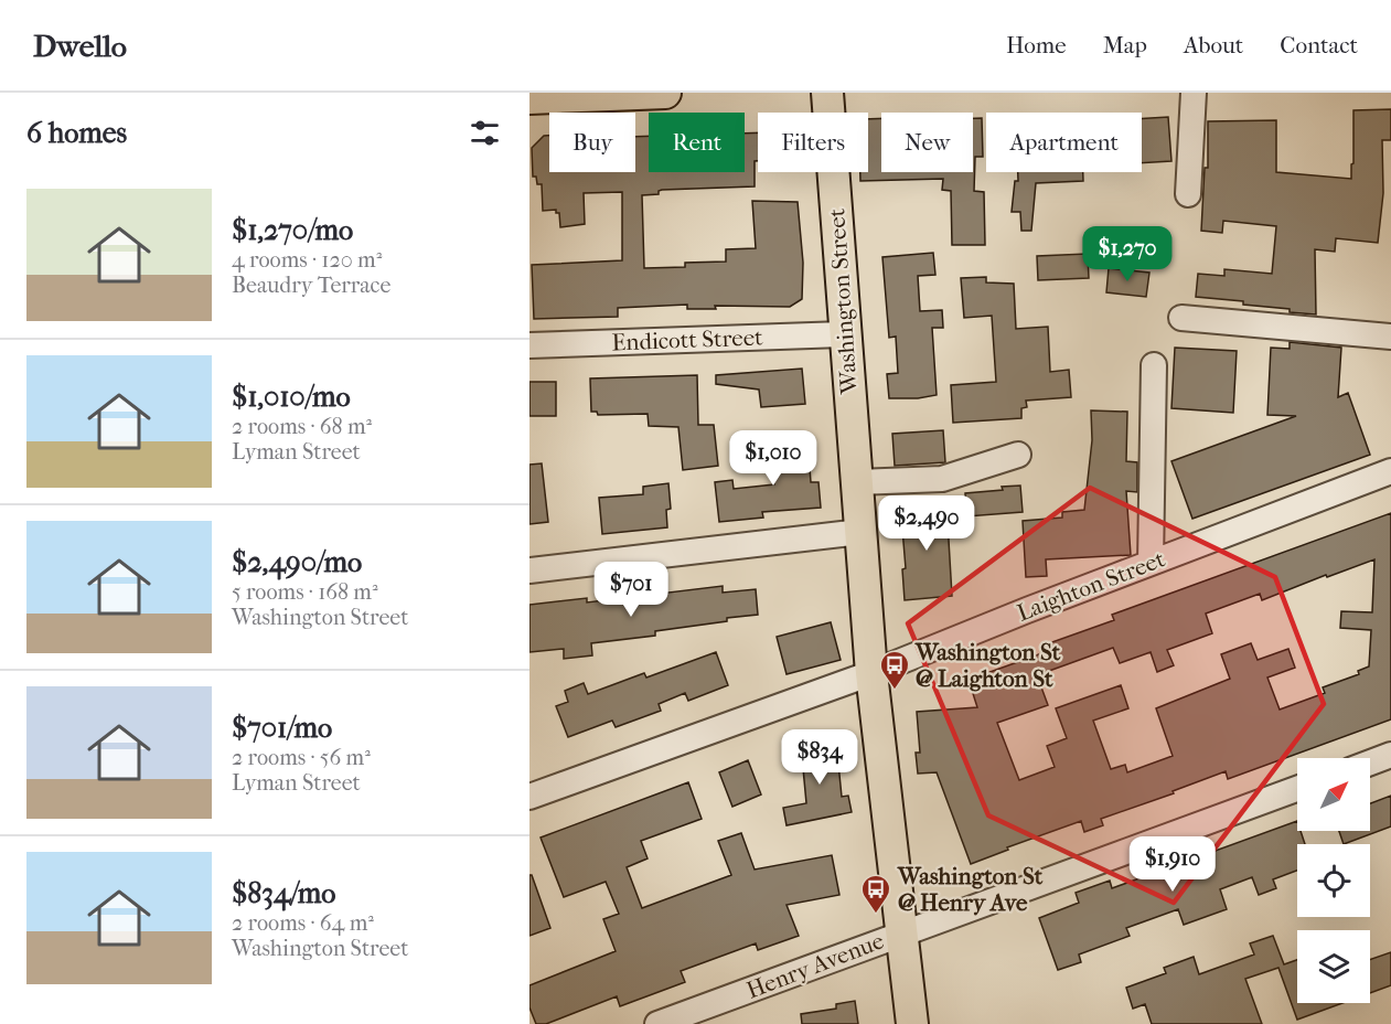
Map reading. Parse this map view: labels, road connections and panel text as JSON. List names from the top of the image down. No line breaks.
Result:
{"streets":{"main road":["Washington Street"],"street":["Endicott Street","Laighton Street","Henry Avenue"]},"crossings":[["Washington Street","Endicott Street"],["Washington Street","Laighton Street"],["Washington Street","Henry Avenue"]],"places":{"bus stop":["Washington St @ Laighton St","Washington St @ Henry Ave"]},"north":"top right","page":{"header":"Dwello","nav":["Home","Map","About","Contact"],"heading":"6 homes","chip":["Buy","Rent","Filters","New","Apartment"],"list":[{"name":"$1,270/mo","note":"4 rooms · 120 m² · Beaudry Terrace"},{"name":"$1,010/mo","note":"2 rooms · 68 m² · Lyman Street"},{"name":"$2,490/mo","note":"5 rooms · 168 m² · Washington Street"},{"name":"$701/mo","note":"2 rooms · 56 m² · Lyman Street"},{"name":"$834/mo","note":"2 rooms · 64 m² · Washington Street"}],"price":["$1,270","$1,010","$2,490","$701","$834","$1,910"]}}
